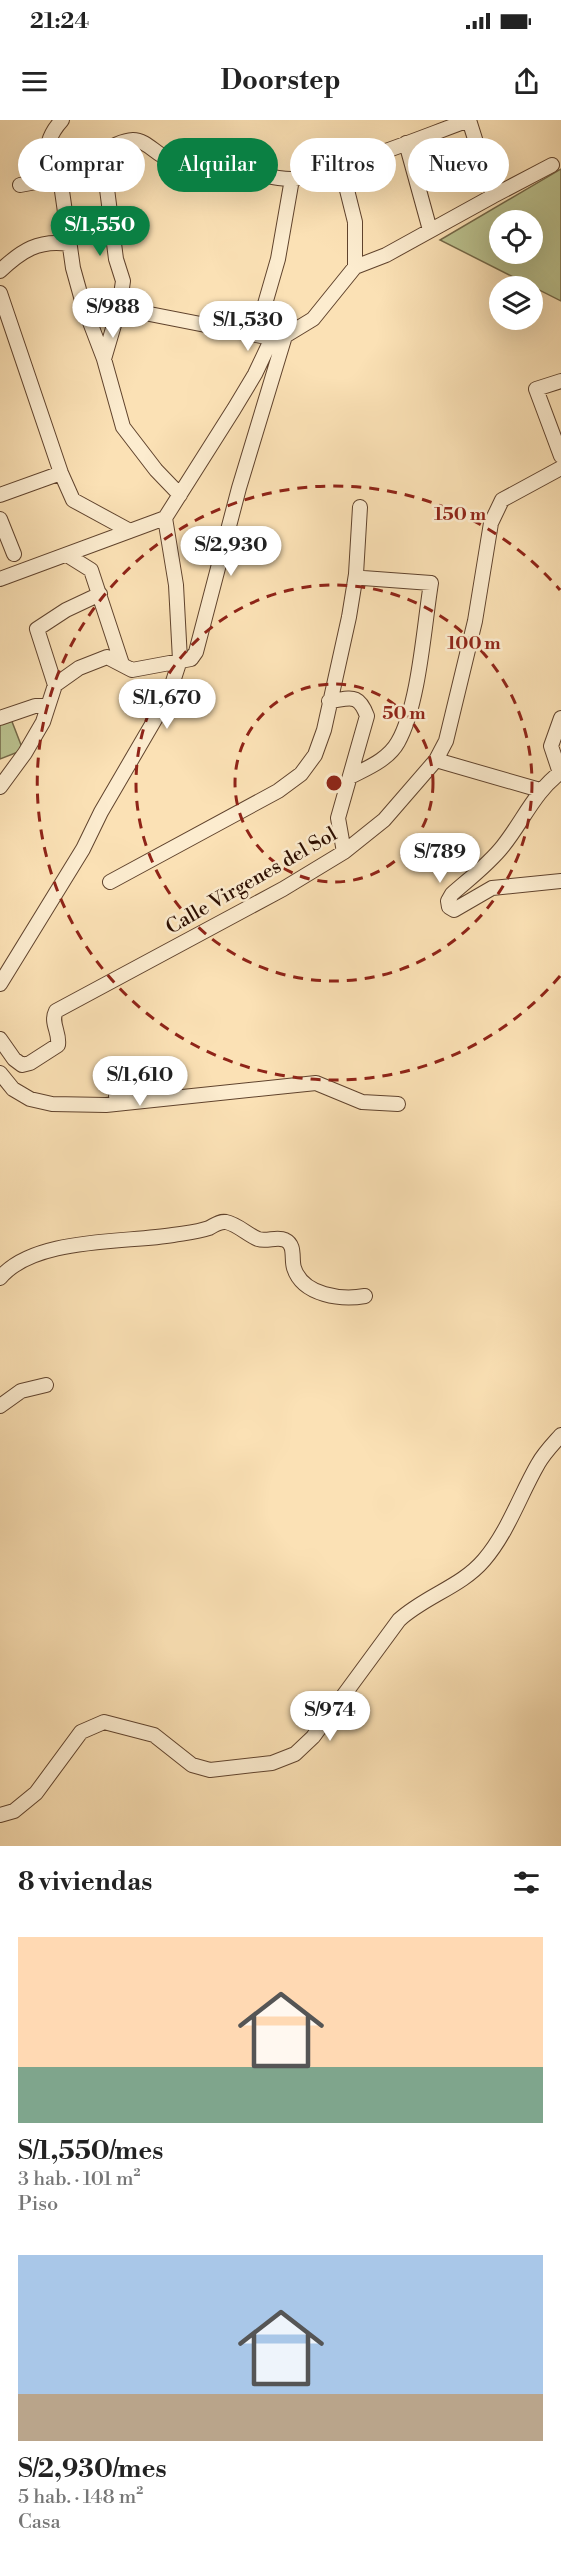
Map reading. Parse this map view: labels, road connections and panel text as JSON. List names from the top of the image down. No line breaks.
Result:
{"streets":{"street":["Calle Virgenes del Sol"]},"page":{"status":"21:24","header":"Doorstep","chip":["Comprar","Alquilar","Filtros","Nuevo"],"price":["S/1,550","S/988","S/1,530","S/2,930","S/1,670","S/789","S/1,610","S/974"],"heading":"8 viviendas","list":[{"name":"S/1,550/mes","note":"3 hab. · 101 m² · Piso"},{"name":"S/2,930/mes","note":"5 hab. · 148 m² · Casa"}]},"rings":["150 m","100 m","50 m"]}
